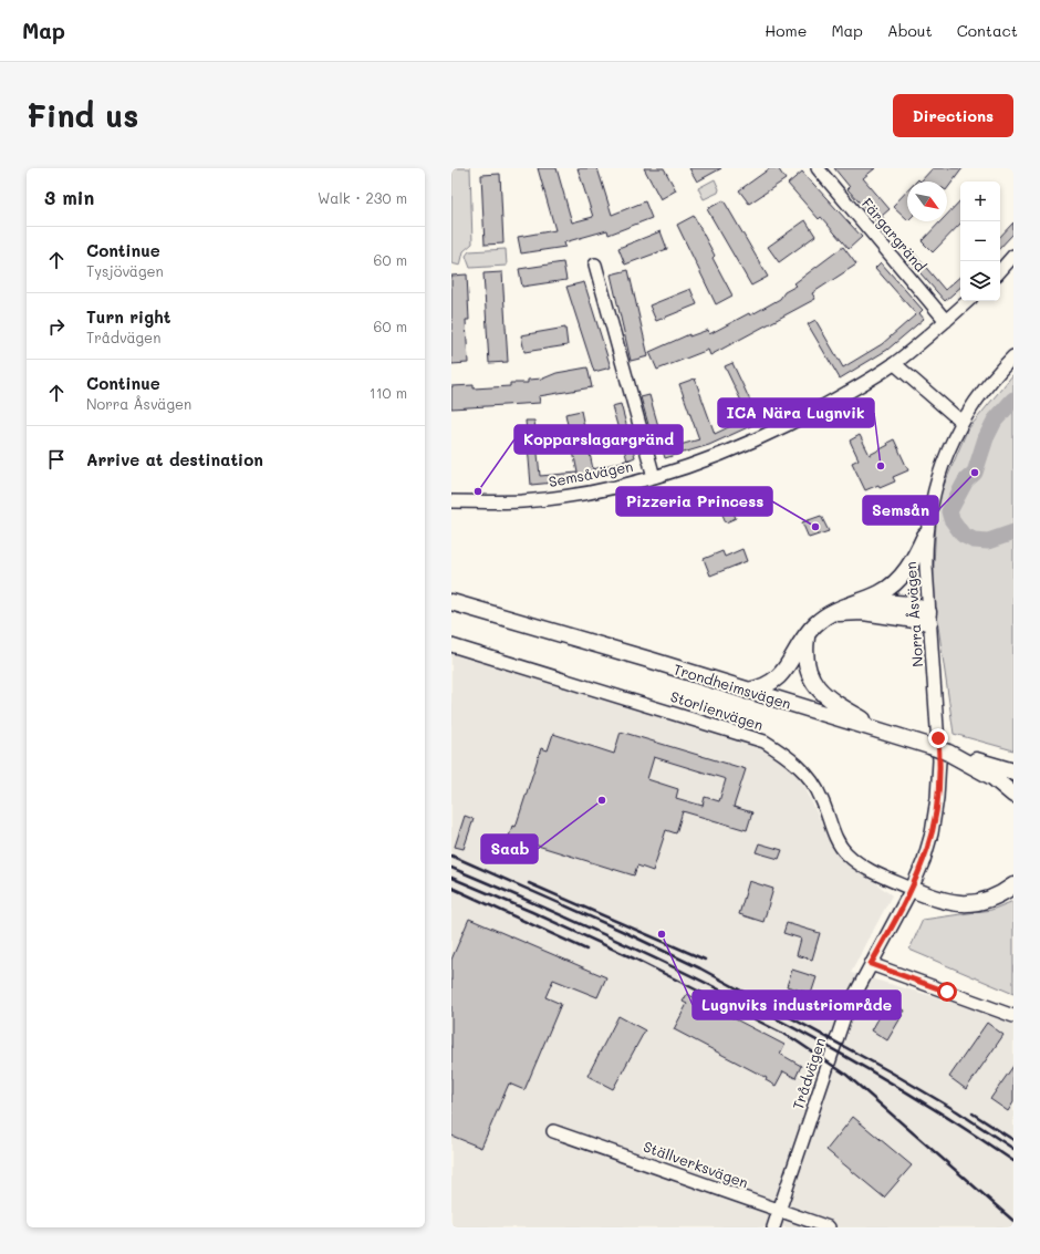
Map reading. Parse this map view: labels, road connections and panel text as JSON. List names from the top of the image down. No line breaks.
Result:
{"streets":{"main road":["Trondheimsvägen"],"street":["Färgargränd","Semsåvägen","Norra Åsvägen","Storlienvägen","Trådvägen","Ställverksvägen"]},"crossings":[["Färgargränd","Semsåvägen"],["Norra Åsvägen","Trondheimsvägen"],["Norra Åsvägen","Storlienvägen"],["Norra Åsvägen","Trådvägen"],["Storlienvägen","Trådvägen"],["Trådvägen","Ställverksvägen"]],"places":["ICA Nära Lugnvik","Semsån","Kopparslagargränd","Pizzeria Princess","Saab","Lugnviks industriområde"],"north":"bottom right","page":{"header":"Map","nav":["Home","Map","About","Contact"],"buttons":"Directions","title":"Find us","heading":["3 min","Walk · 230 m"],"map_buttons":["+","−"],"list":[["Continue","Tysjövägen","60 m"],["Turn right","Trådvägen","60 m"],["Continue","Norra Åsvägen","110 m"],"Arrive at destination"]}}
